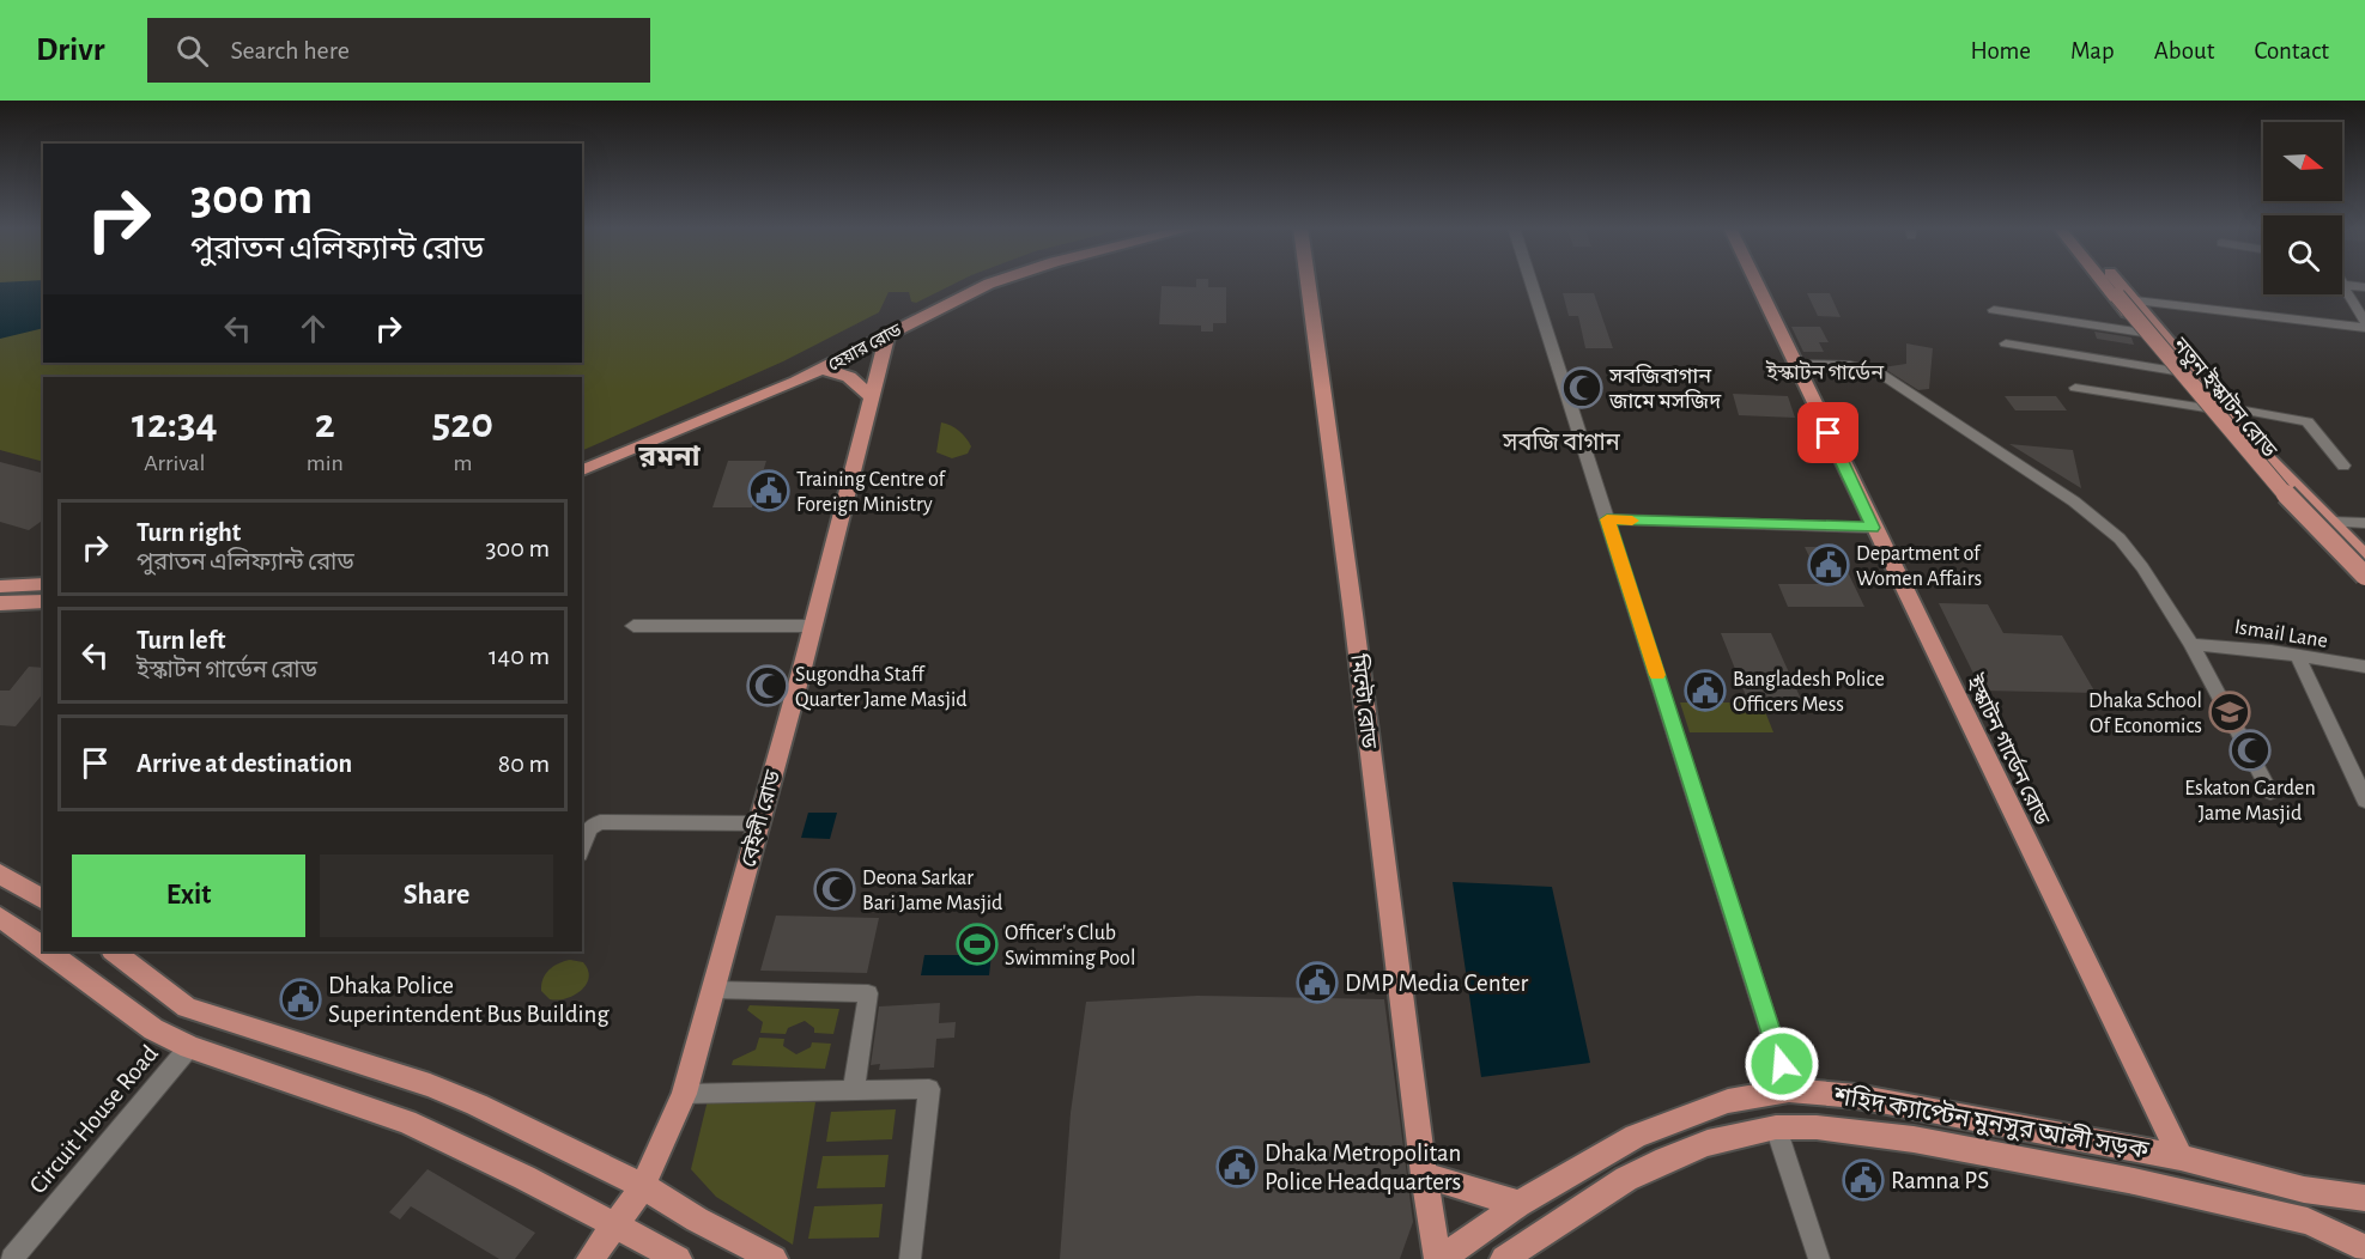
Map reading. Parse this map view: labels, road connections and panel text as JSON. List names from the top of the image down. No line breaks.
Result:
{"streets":{"main road":["হেয়ার রোড","নতুন ইস্কাটন রোড","মিন্টো রোড","ইস্কাটন গার্ডেন রোড","বেইলী রোড","শহিদ ক্যাপ্টেন মুনসুর আলী সড়ক"],"street":["Ismail Lane","Circuit House Road"]},"crossings":[["হেয়ার রোড","বেইলী রোড"],["মিন্টো রোড","শহিদ ক্যাপ্টেন মুনসুর আলী সড়ক"],["ইস্কাটন গার্ডেন রোড","শহিদ ক্যাপ্টেন মুনসুর আলী সড়ক"]],"districts":["ইস্কাটন গার্ডেন","সবজি বাগান","রমনা"],"places":{"mosque":["সবজিবাগান জামে মসজিদ","Sugondha Staff Quarter Jame Masjid","Eskaton Garden Jame Masjid","Deona Sarkar Bari Jame Masjid"],"public building":["Training Centre of Foreign Ministry","Department of Women Affairs","Bangladesh Police Officers Mess","DMP Media Center","Dhaka Police Superintendent Bus Building","Dhaka Metropolitan Police Headquarters","Ramna PS"],"school or university":["Dhaka School Of Economics"],"sports":["Officer's Club Swimming Pool"]},"north":"right","page":{"header":"Drivr","search":"Search here","nav":["Home","Map","About","Contact"],"turn":["300 m","পুরাতন এলিফ্যান্ট রোড"],"eta":["12:34","Arrival","2","min","520","m"],"list":[{"name":"Turn right","note":"পুরাতন এলিফ্যান্ট রোড","value":"300 m"},{"name":"Turn left","note":"ইস্কাটন গার্ডেন রোড","value":"140 m"},{"name":"Arrive at destination","value":"80 m"}],"buttons":["Exit","Share"]}}
